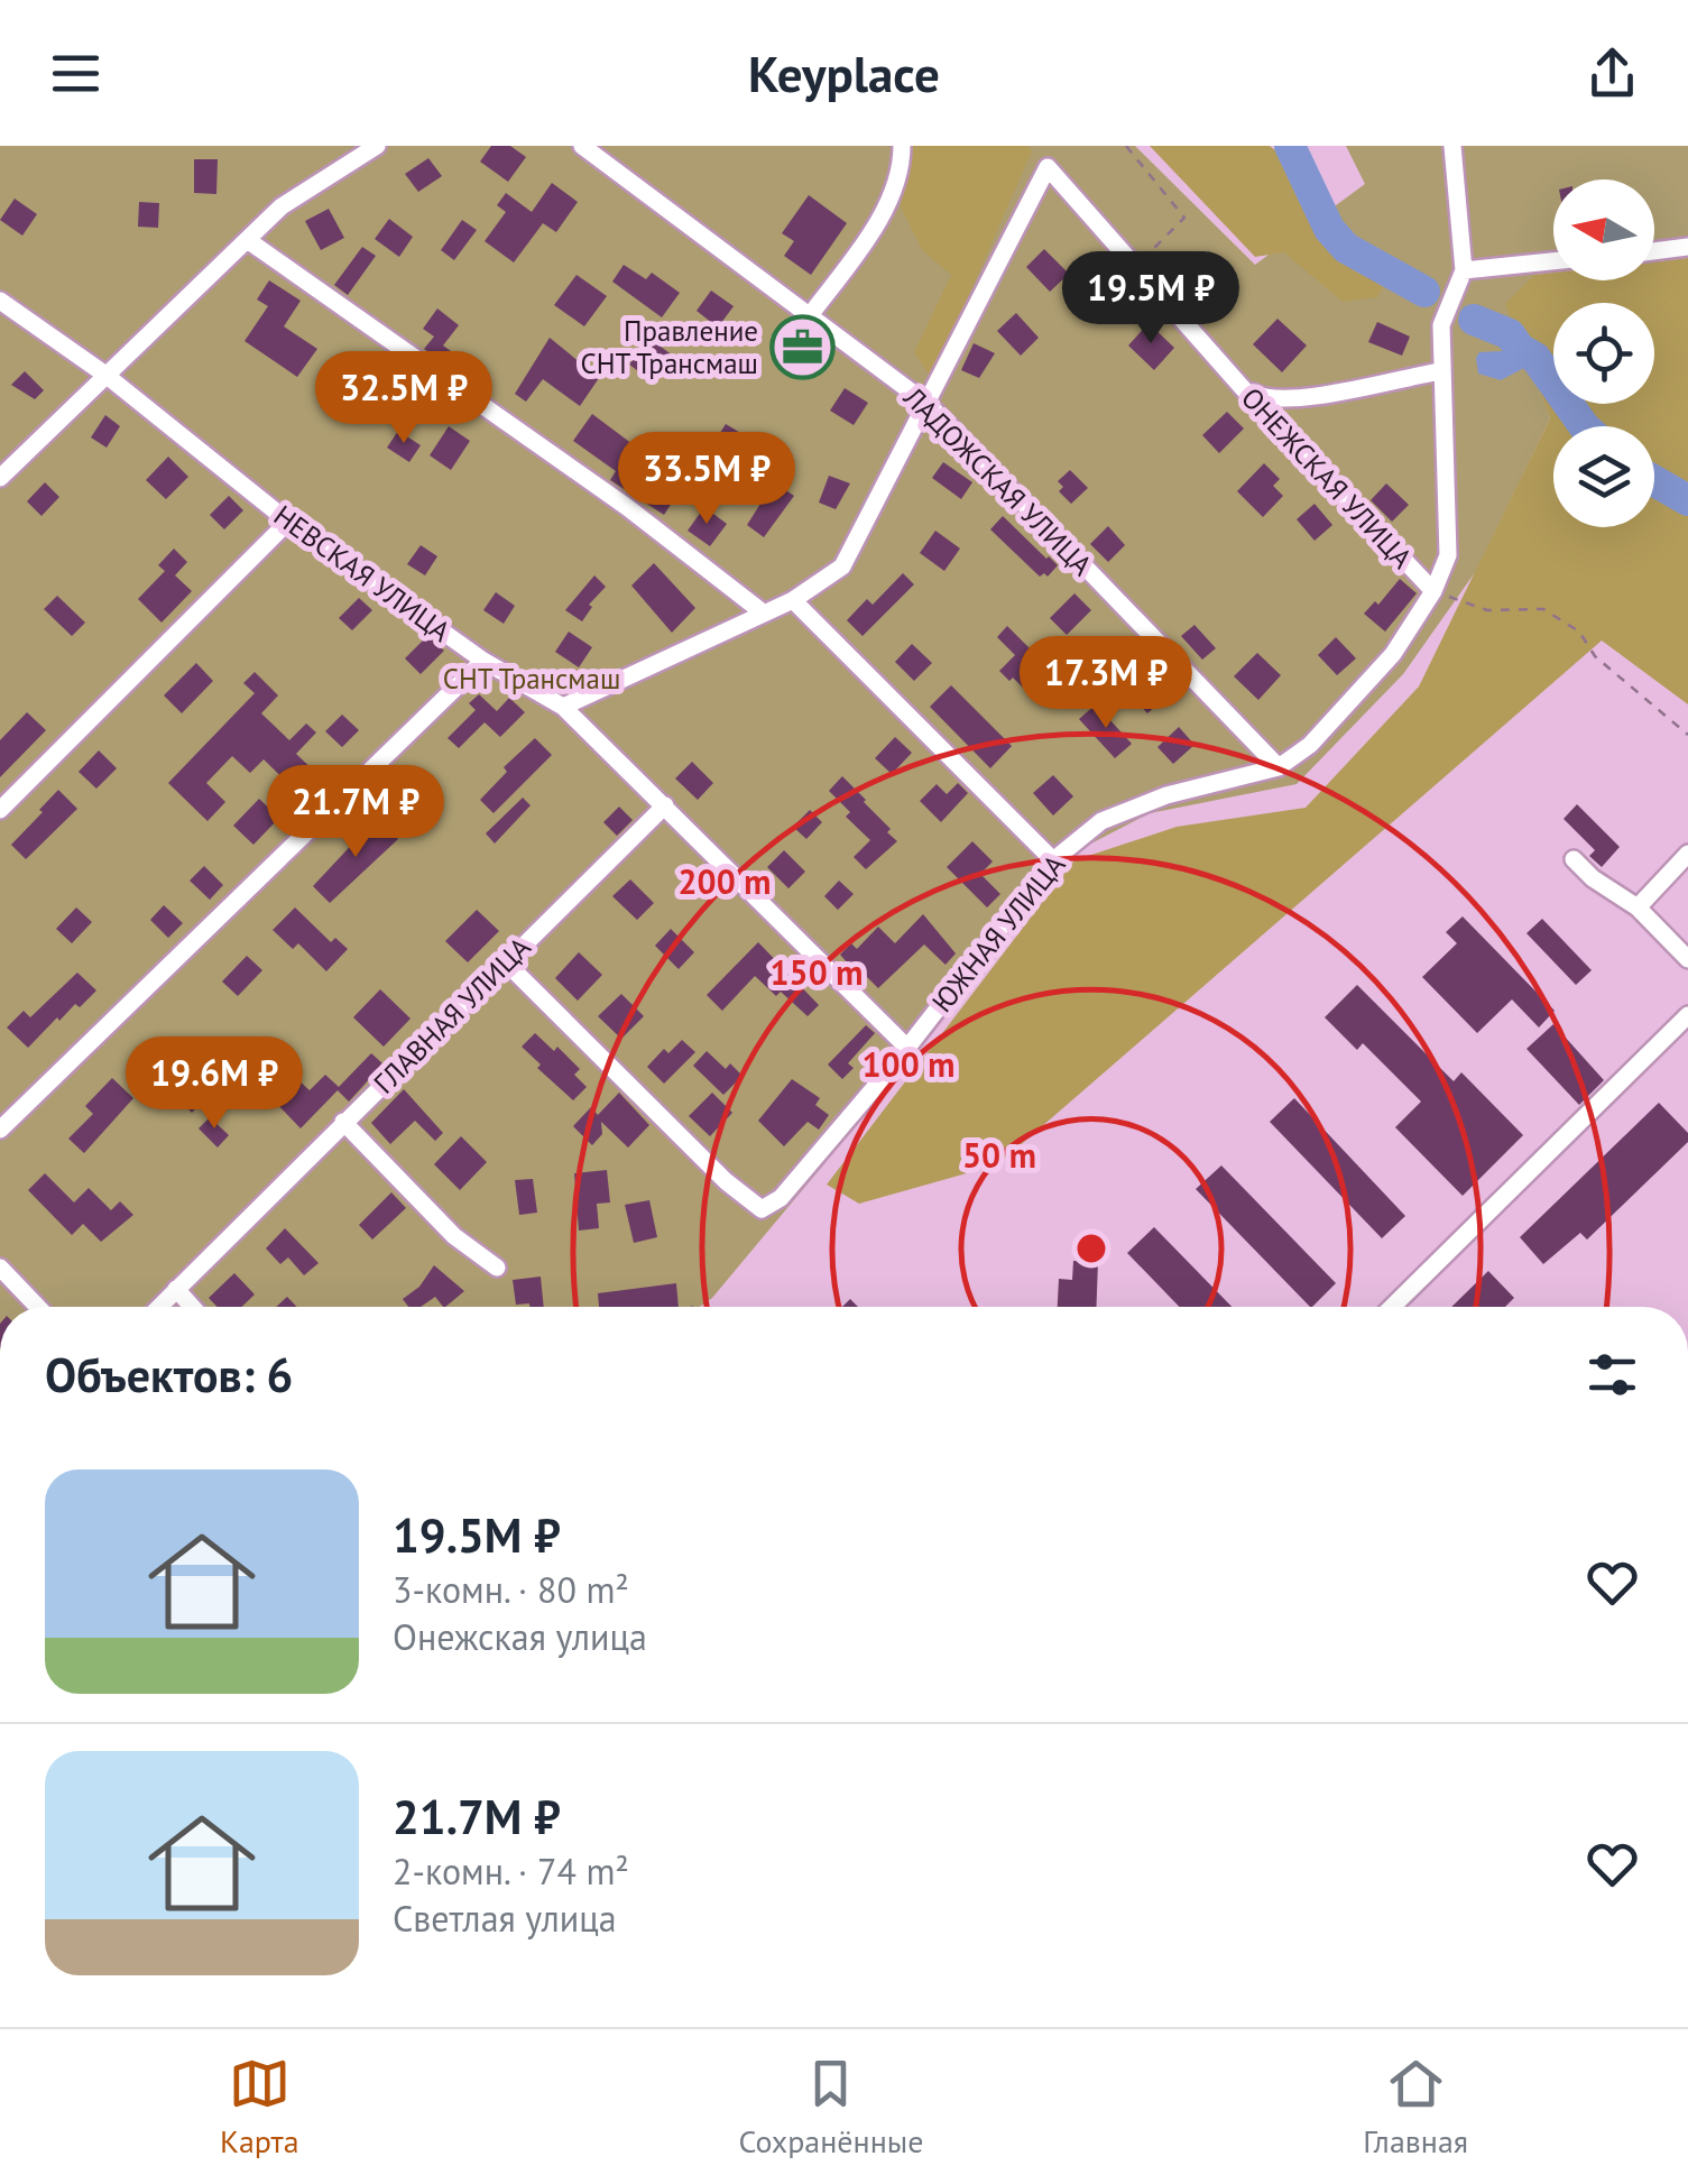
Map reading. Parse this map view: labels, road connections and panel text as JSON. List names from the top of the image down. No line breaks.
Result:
{"streets":{"street":["ОНЕЖСКАЯ УЛИЦА","ЛАДОЖСКАЯ УЛИЦА","НЕВСКАЯ УЛИЦА","ЮЖНАЯ УЛИЦА","ГЛАВНАЯ УЛИЦА"]},"crossings":[["ОНЕЖСКАЯ УЛИЦА","ЛАДОЖСКАЯ УЛИЦА"],["ОНЕЖСКАЯ УЛИЦА","ЮЖНАЯ УЛИЦА"],["ЛАДОЖСКАЯ УЛИЦА","ЮЖНАЯ УЛИЦА"],["НЕВСКАЯ УЛИЦА","ЮЖНАЯ УЛИЦА"],["НЕВСКАЯ УЛИЦА","ГЛАВНАЯ УЛИЦА"],["ЮЖНАЯ УЛИЦА","ГЛАВНАЯ УЛИЦА"]],"parks":["СНТ Трансмаш"],"places":{"office":["Правление СНТ Трансмаш"]},"north":"left","page":{"header":"Keyplace","price":["19.5M ₽","32.5M ₽","33.5M ₽","17.3M ₽","21.7M ₽","19.6M ₽"],"heading":"Объектов: 6","list":[{"name":"19.5M ₽","note":"3-комн. · 80 m² · Онежская улица"},{"name":"21.7M ₽","note":"2-комн. · 74 m² · Светлая улица"}],"tabs":["Карта","Сохранённые","Главная"]},"rings":["200 m","150 m","100 m","50 m"]}
